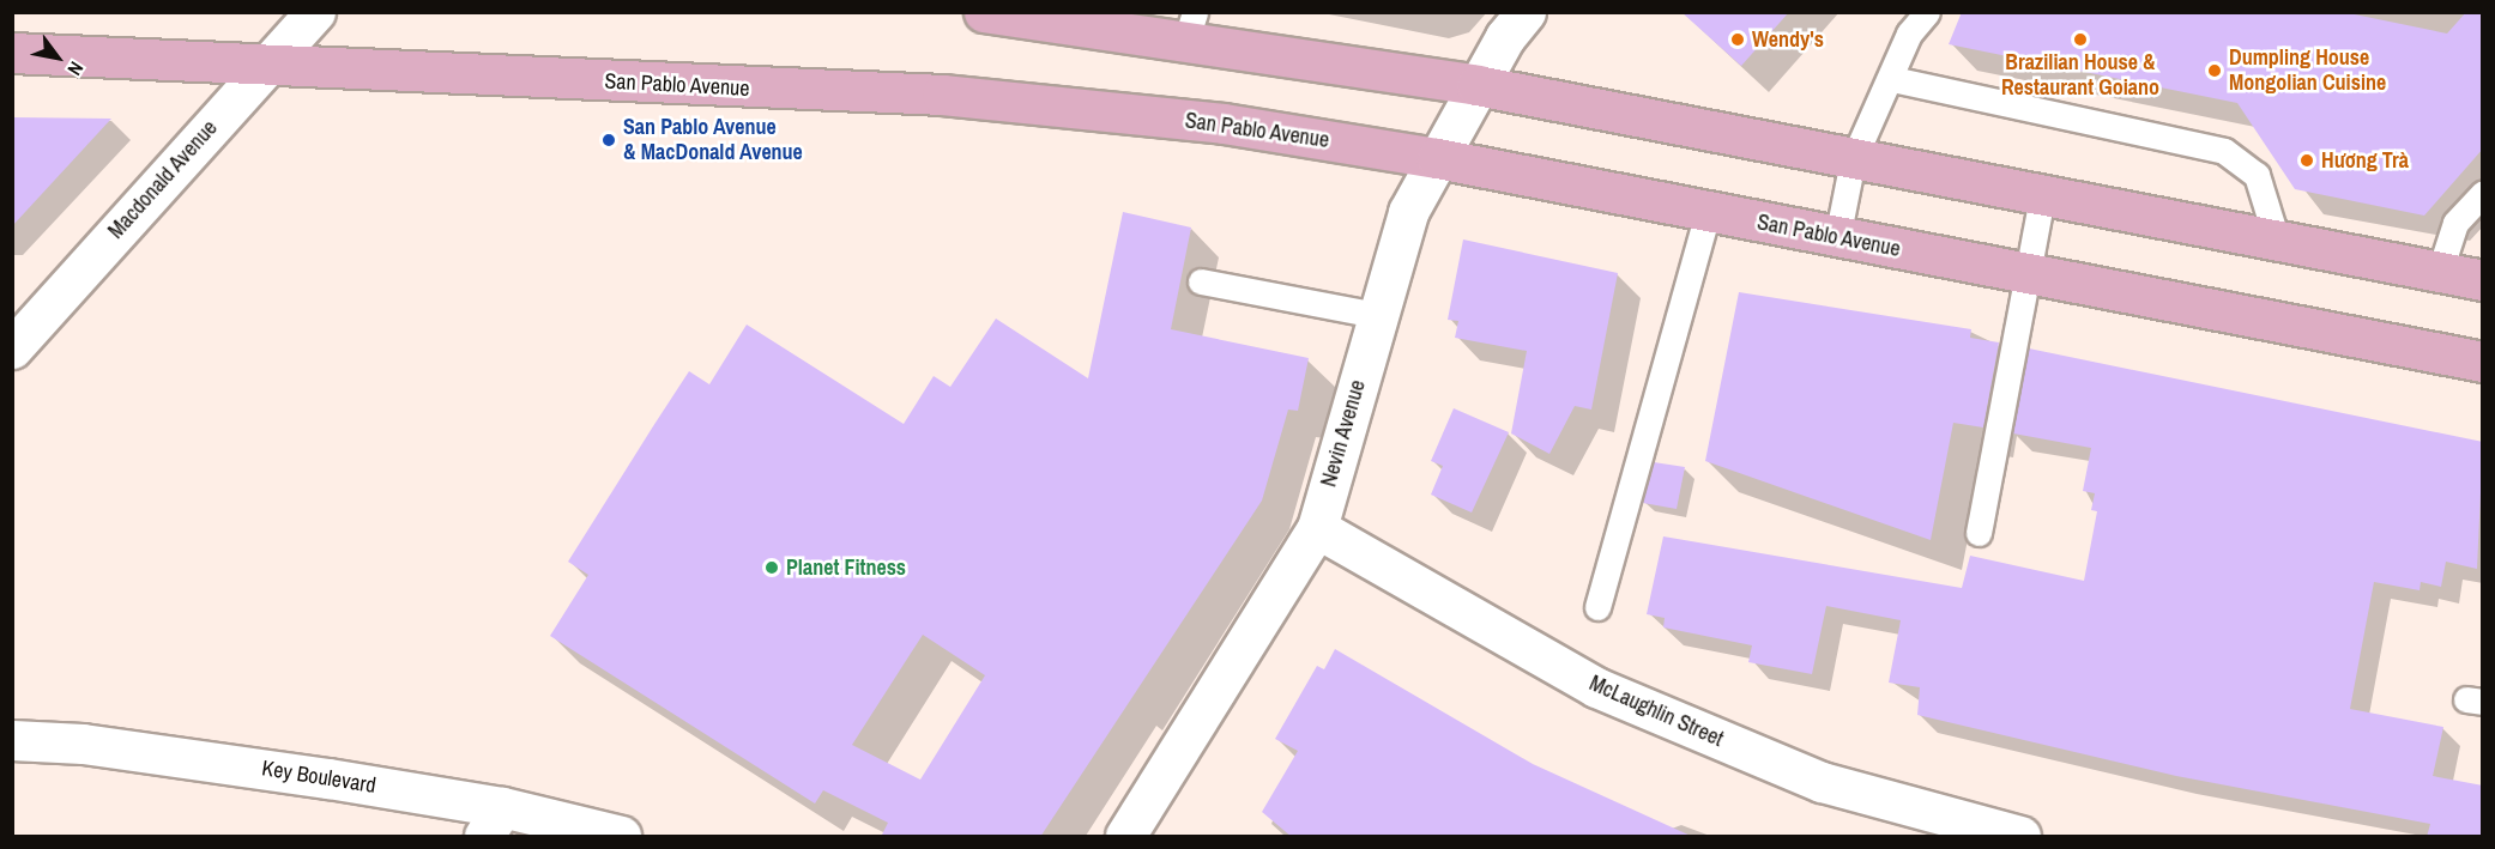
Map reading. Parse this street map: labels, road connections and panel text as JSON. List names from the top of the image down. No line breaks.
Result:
{"streets":{"main road":["San Pablo Avenue"],"street":["Macdonald Avenue","Nevin Avenue","McLaughlin Street","Key Boulevard"]},"crossings":[["San Pablo Avenue","Macdonald Avenue"],["San Pablo Avenue","Nevin Avenue"],["Nevin Avenue","McLaughlin Street"]],"places":["Wendy's","Brazilian House & Restaurant Goiano","Dumpling House Mongolian Cuisine","San Pablo Avenue & MacDonald Avenue","Hương Trà","Planet Fitness"],"north":"bottom right"}
